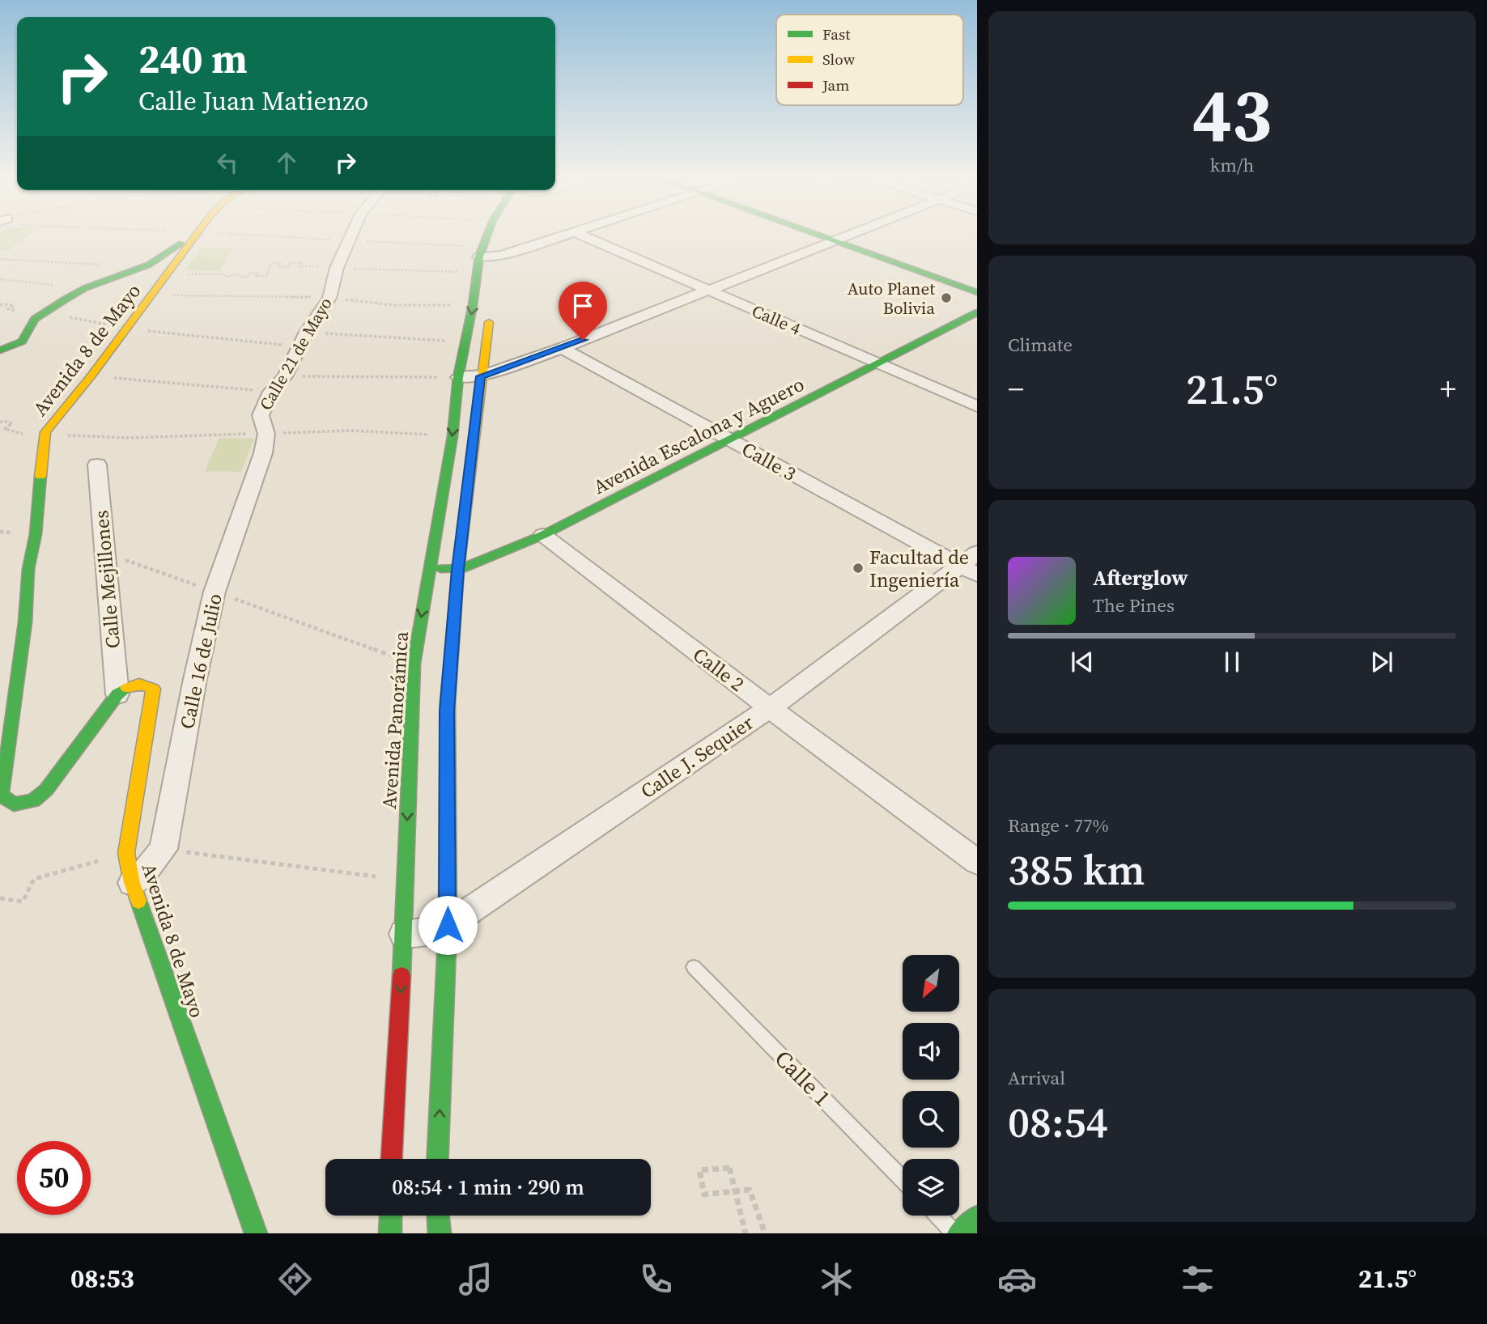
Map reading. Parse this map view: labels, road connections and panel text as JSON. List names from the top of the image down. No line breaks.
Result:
{"streets":{"street":["Calle 4","Avenida 8 de Mayo","Calle 21 de Mayo","Avenida Escalona y Aguero","Calle 3","Calle Mejillones","Calle 16 de Julio","Calle 2","Avenida Panorámica","Calle J. Sequier"],"lane":["Calle 1"]},"crossings":[["Calle 4","Avenida Escalona y Aguero"],["Avenida 8 de Mayo","Calle Mejillones"],["Avenida 8 de Mayo","Calle 16 de Julio"],["Calle 21 de Mayo","Calle 16 de Julio"],["Avenida Escalona y Aguero","Calle 3"],["Avenida Escalona y Aguero","Calle 2"],["Avenida Escalona y Aguero","Avenida Panorámica"],["Calle 3","Calle J. Sequier"],["Calle 2","Calle J. Sequier"],["Avenida Panorámica","Calle J. Sequier"]],"places":["Auto Planet Bolivia","Facultad de Ingeniería"],"legend":["Fast","Slow","Jam"],"north":"bottom left","page":{"tile":[["43","km/h"],"Climate",["Range · 77%","385 km"],["Arrival","08:54"]],"turn":["240 m","Calle Juan Matienzo"],"heat":["−","21.5°","+"],"song":["Afterglow","The Pines"],"limit":"50","trip":"08:54 · 1 min · 290 m","tabs":["08:53","21.5°"]}}
